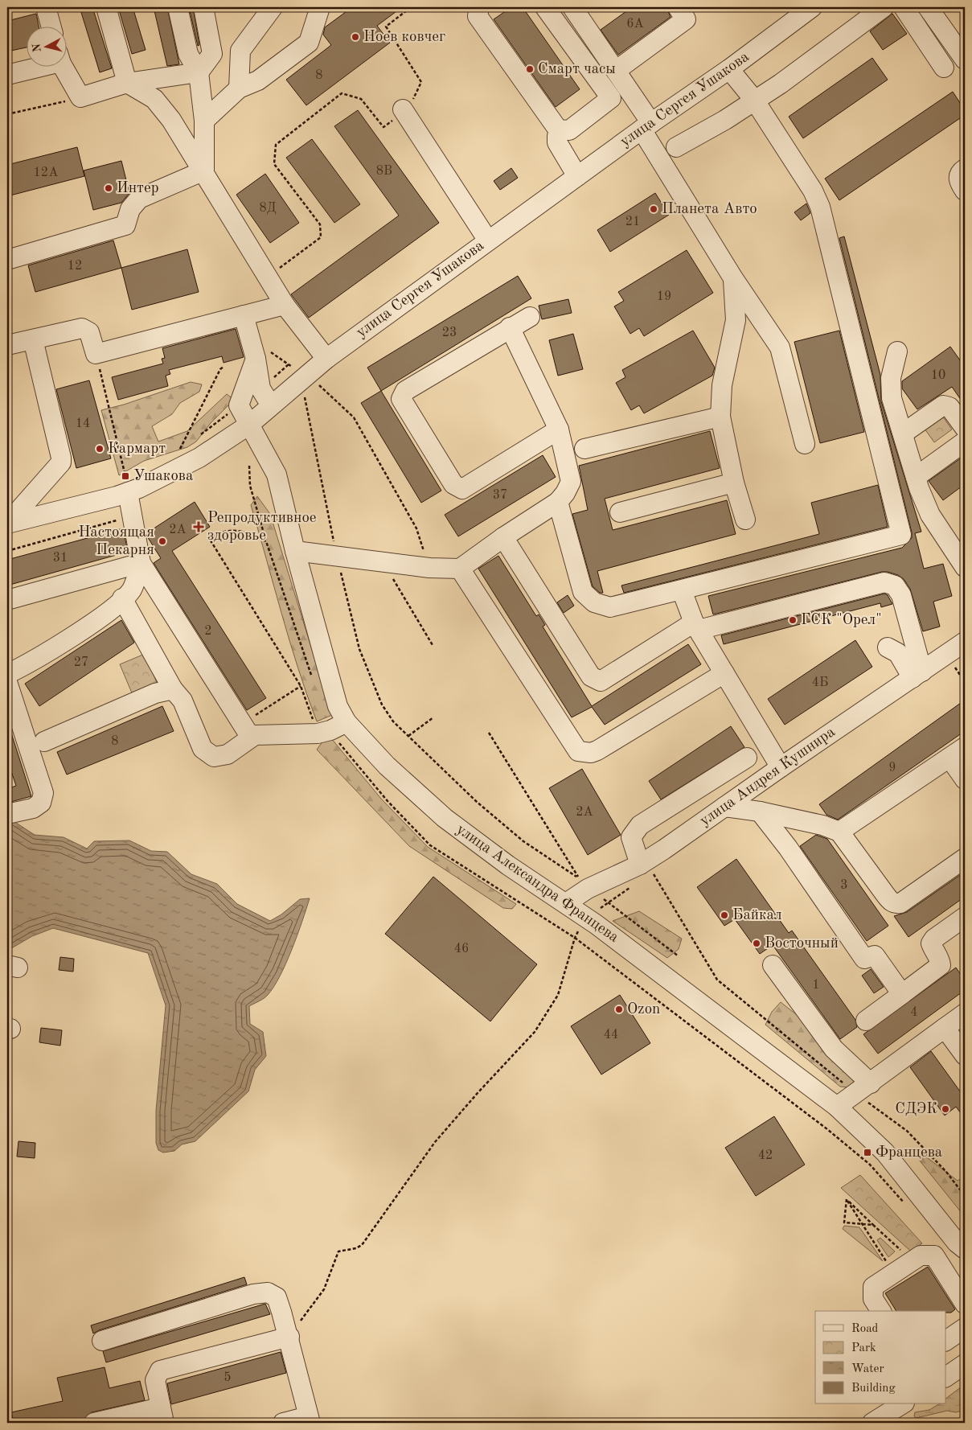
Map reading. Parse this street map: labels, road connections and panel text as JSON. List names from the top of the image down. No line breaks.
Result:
{"streets":{"street":["улица Сергея Ушакова","улица Андрея Кушнира","улица Александра Францева"]},"crossings":[["улица Сергея Ушакова","улица Александра Францева"],["улица Андрея Кушнира","улица Александра Францева"]],"places":{"other":["Ноев ковчег","Смарт часы","Интер","Планета Авто","Кармарт","Настоящая Пекарня","ГСК \"Орел\"","Байкал","Восточный","Ozon","СДЭК"],"transit":["Ушакова","Францева"],"health":["Репродуктивное здоровье"]},"house_numbers":["6А","8","8В","12А","8Д","21","12","19","23","10","14","37","2А","31","2","27","4Б","8","9","2А","3","46","1","4","44","42","5"],"legend":["Road","Park","Water","Building"],"north":"left"}
